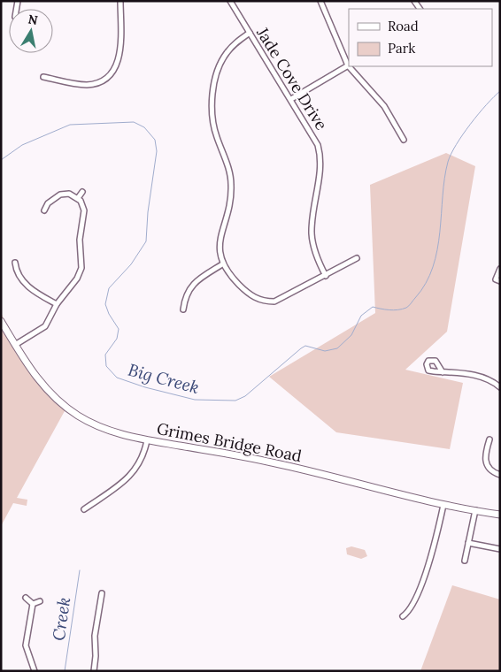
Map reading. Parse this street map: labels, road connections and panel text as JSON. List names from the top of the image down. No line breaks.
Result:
{"streets":{"street":["Jade Cove Drive","Grimes Bridge Road"]},"water":["Big Creek","Creek"],"legend":["Road","Park"],"north":"top"}
